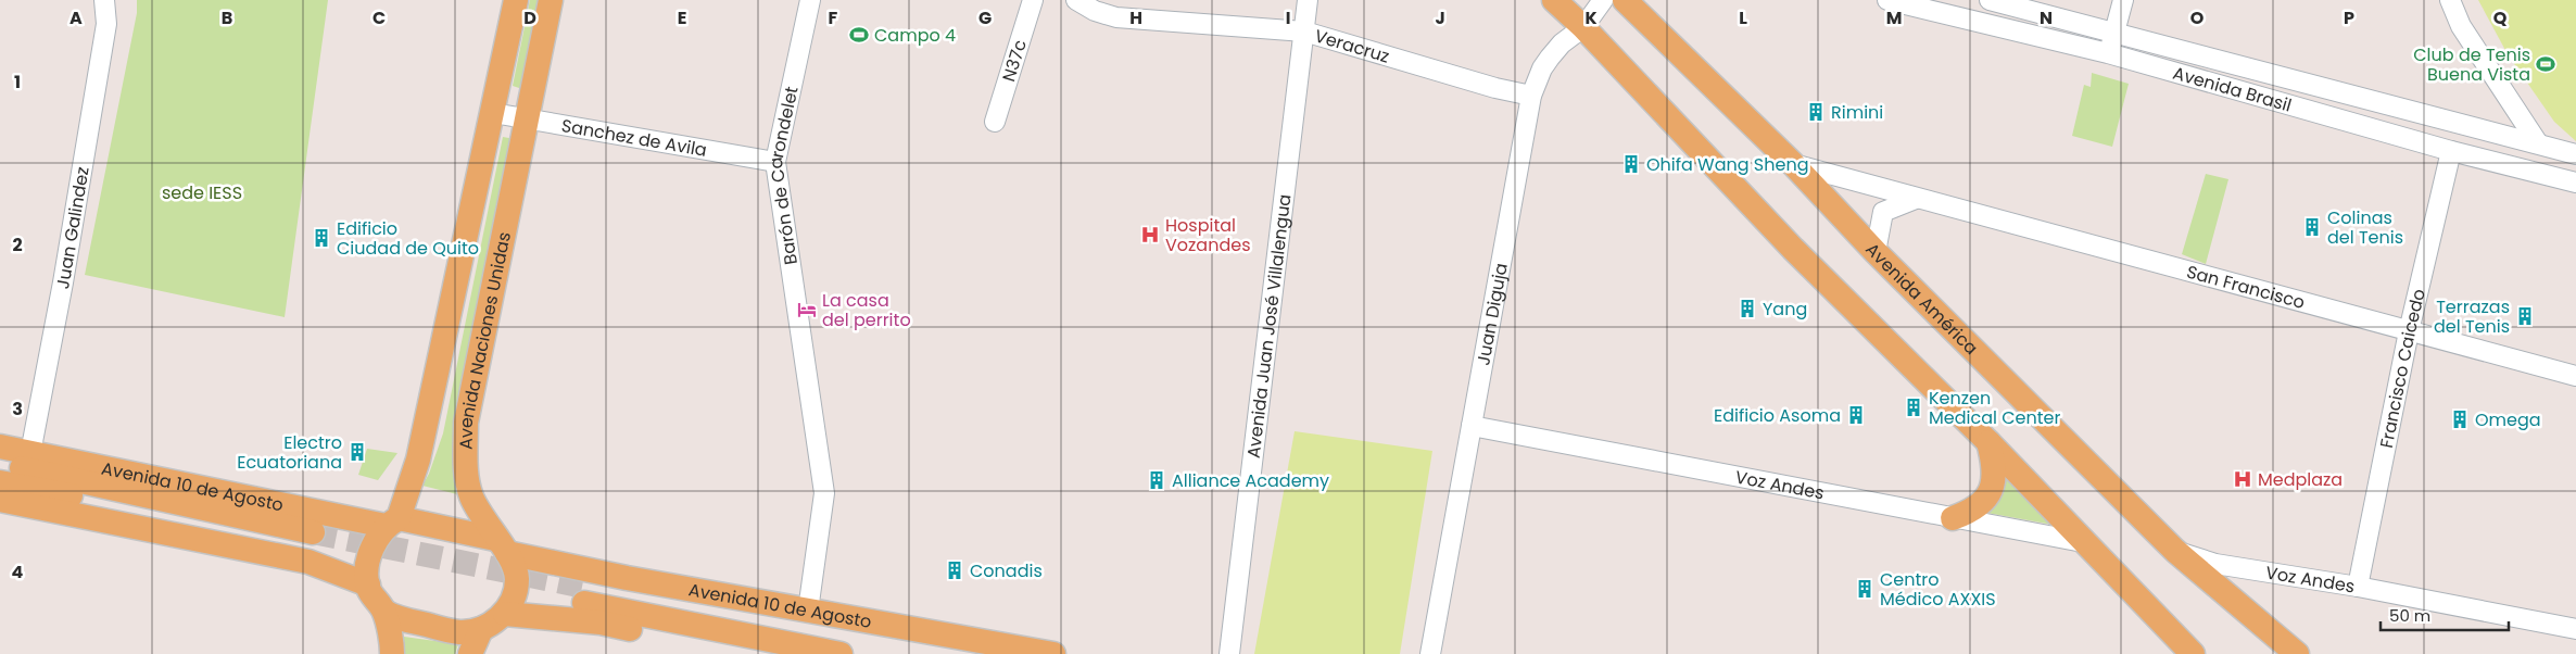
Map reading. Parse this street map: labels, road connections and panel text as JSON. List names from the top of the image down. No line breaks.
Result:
{"streets":{"main road":["Avenida América","Avenida Naciones Unidas","Avenida 10 de Agosto"],"street":["Veracruz","N37c","Avenida Brasil","Sanchez de Avila","Barón de Carondelet","Juan Galindez","San Francisco","Juan Diguja","Avenida Juan José Villalengua","Francisco Caicedo","Voz Andes"]},"crossings":[["Veracruz","Juan Diguja"],["Veracruz","Avenida Juan José Villalengua"],["Avenida Brasil","Francisco Caicedo"],["Sanchez de Avila","Barón de Carondelet"],["Sanchez de Avila","Avenida Naciones Unidas"],["Barón de Carondelet","Avenida 10 de Agosto"],["Juan Galindez","Avenida 10 de Agosto"],["San Francisco","Avenida América"],["San Francisco","Francisco Caicedo"],["Avenida América","Voz Andes"],["Juan Diguja","Voz Andes"],["Avenida Naciones Unidas","Avenida 10 de Agosto"],["Francisco Caicedo","Voz Andes"]],"parks":["sede IESS"],"places":{"sports":["Campo 4","Club de Tenis Buena Vista"],"building":["Rimini","Ohifa Wang Sheng","Colinas del Tenis","Edificio Ciudad de Quito","Yang","Terrazas del Tenis","Kenzen Medical Center","Edificio Asoma","Omega","Electro Ecuatoriana","Alliance Academy","Conadis","Centro Médico AXXIS"],"hospital":["Hospital Vozandes","Medplaza"],"hotel":["La casa del perrito"]},"scale_bar":"50 m","grid":{"columns":["A","B","C","D","E","F","G","H","I","J","K","L","M","N","O","P","Q"],"rows":["1","2","3","4"]}}
